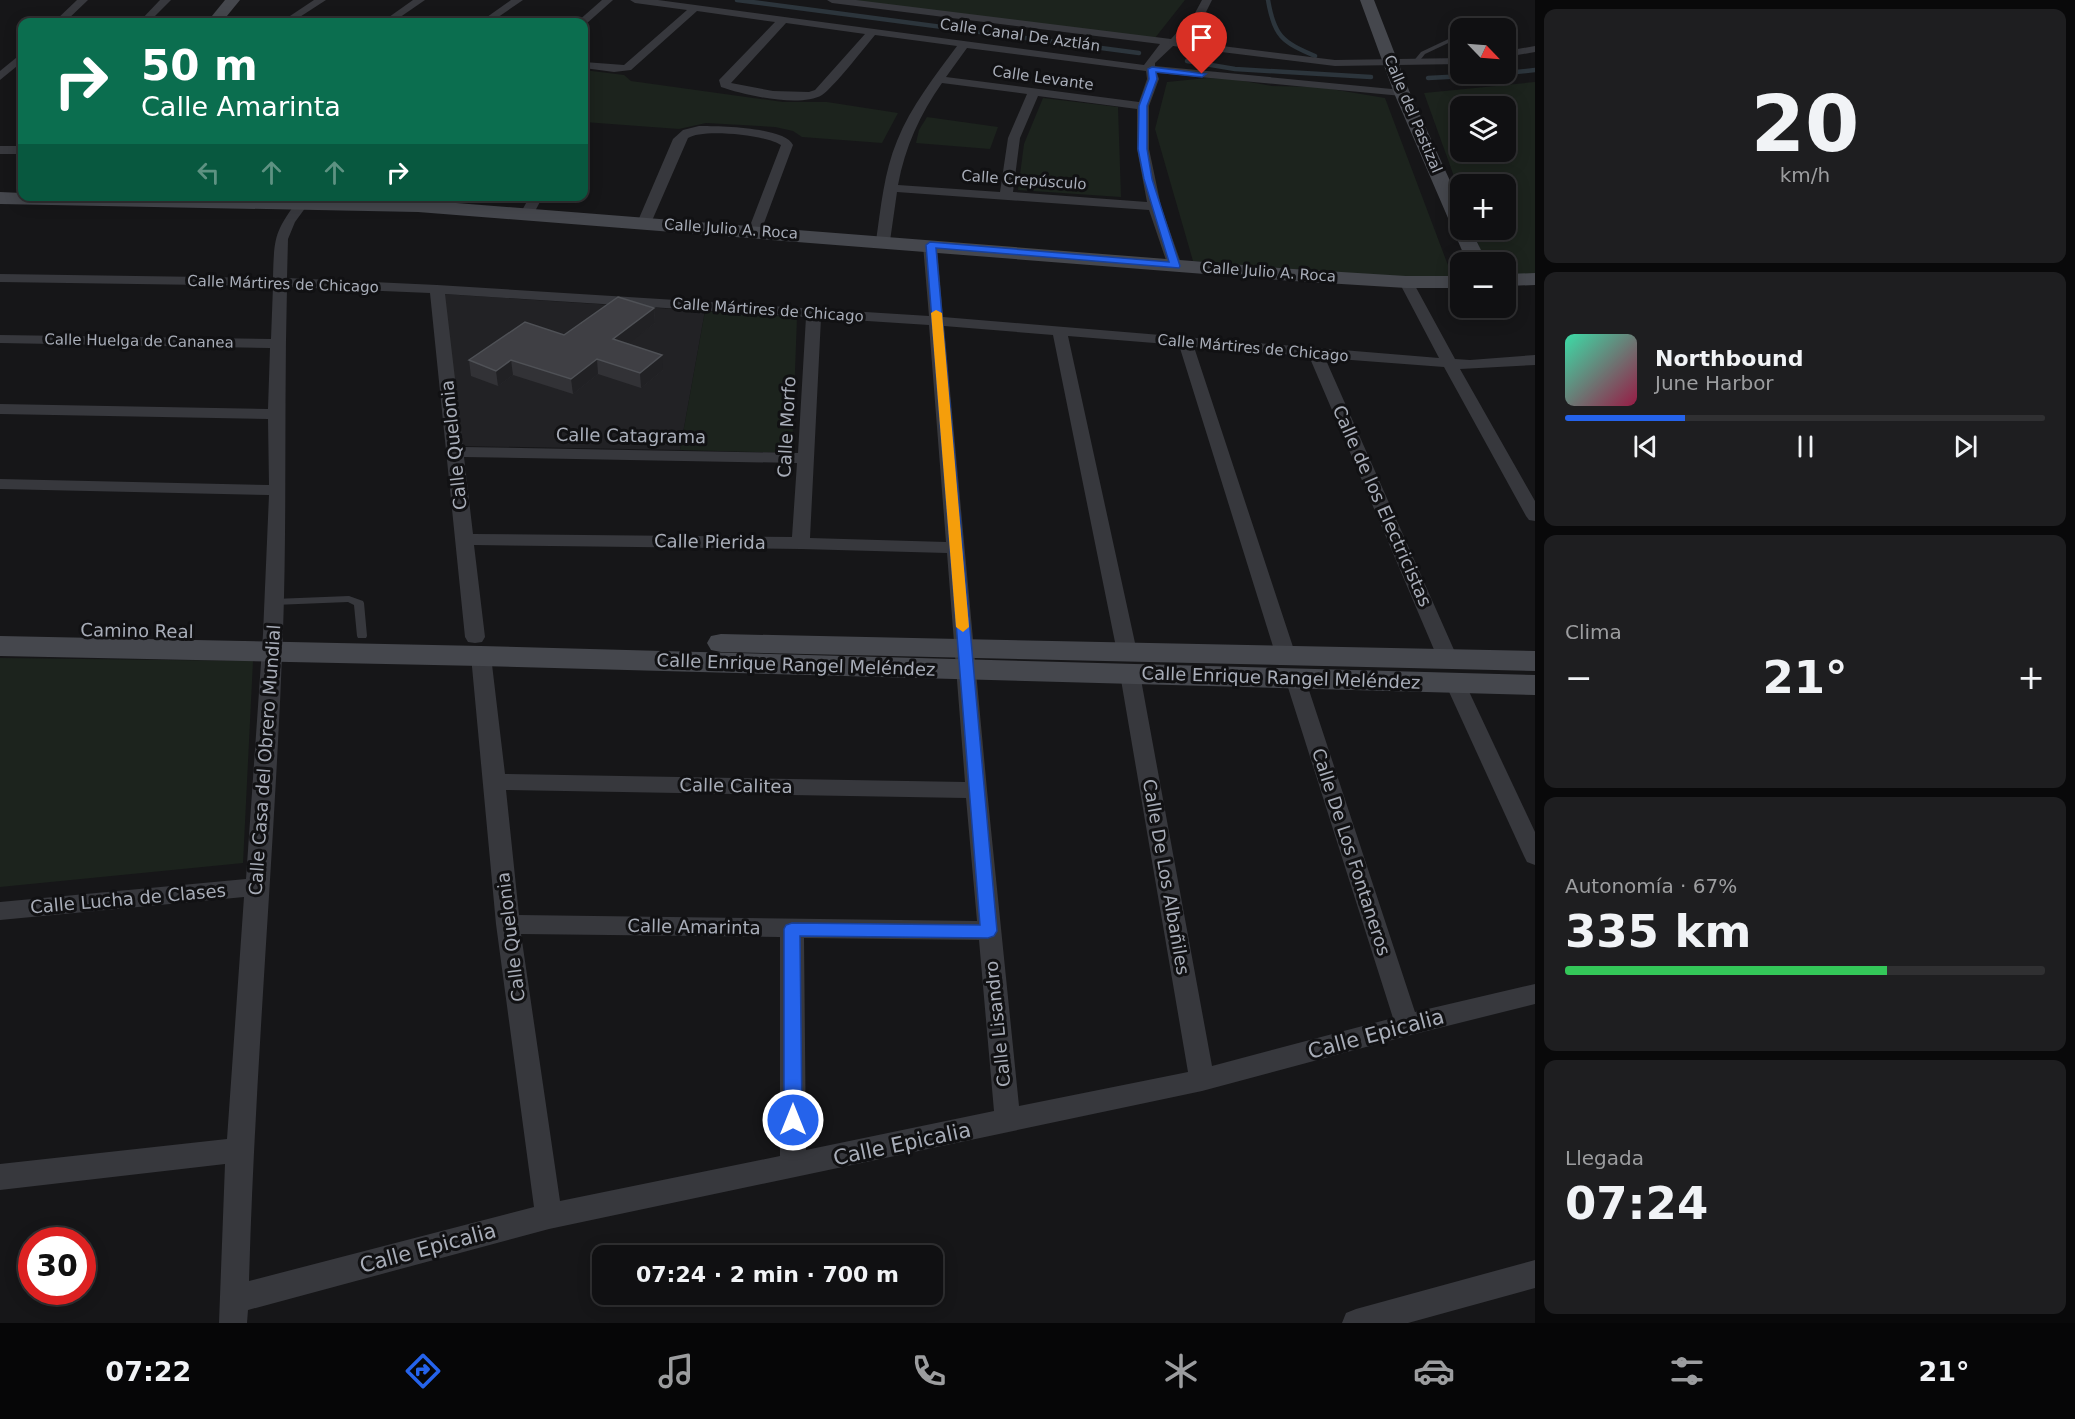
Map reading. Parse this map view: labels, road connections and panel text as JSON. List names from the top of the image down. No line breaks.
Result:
{"streets":{"street":["Calle Canal De Aztlán","Calle Levante","Calle del Pastizal","Calle Crepúsculo","Calle Julio A. Roca","Calle Mártires de Chicago","Calle Huelga de Cananea","Calle Morfo","Calle Catagrama","Calle Quelonia","Calle de los Electricistas","Calle Pierida","Camino Real","Calle Enrique Rangel Meléndez","Calle Casa del Obrero Mundial","Calle Calitea","Calle De Los Fontaneros","Calle De Los Albañiles","Calle Lucha de Clases","Calle Amarinta","Calle Lisandro","Calle Epicalia"]},"crossings":[["Calle Canal De Aztlán","Calle del Pastizal"],["Calle Julio A. Roca","Calle Lisandro"],["Calle Mártires de Chicago","Calle Morfo"],["Calle Mártires de Chicago","Calle Quelonia"],["Calle Mártires de Chicago","Calle de los Electricistas"],["Calle Mártires de Chicago","Calle Casa del Obrero Mundial"],["Calle Mártires de Chicago","Calle De Los Fontaneros"],["Calle Mártires de Chicago","Calle De Los Albañiles"],["Calle Mártires de Chicago","Calle Lisandro"],["Calle Huelga de Cananea","Calle Casa del Obrero Mundial"],["Calle Morfo","Calle Catagrama"],["Calle Morfo","Calle Pierida"],["Calle Catagrama","Calle Quelonia"],["Calle Quelonia","Calle Pierida"],["Calle Quelonia","Calle Enrique Rangel Meléndez"],["Calle Quelonia","Calle Calitea"],["Calle Quelonia","Calle Amarinta"],["Calle Quelonia","Calle Epicalia"],["Calle de los Electricistas","Calle Enrique Rangel Meléndez"],["Calle Pierida","Calle Lisandro"],["Camino Real","Calle Enrique Rangel Meléndez"],["Camino Real","Calle Casa del Obrero Mundial"],["Calle Enrique Rangel Meléndez","Calle Casa del Obrero Mundial"],["Calle Enrique Rangel Meléndez","Calle De Los Fontaneros"],["Calle Enrique Rangel Meléndez","Calle De Los Albañiles"],["Calle Enrique Rangel Meléndez","Calle Lisandro"],["Calle Casa del Obrero Mundial","Calle Lucha de Clases"],["Calle Casa del Obrero Mundial","Calle Epicalia"],["Calle Calitea","Calle Lisandro"],["Calle De Los Fontaneros","Calle Epicalia"],["Calle De Los Albañiles","Calle Epicalia"],["Calle Amarinta","Calle Lisandro"],["Calle Lisandro","Calle Epicalia"]],"north":"bottom right","page":{"tile":[["20","km/h"],"Clima",["Autonomía · 67%","335 km"],["Llegada","07:24"]],"map_buttons":["+","−"],"turn":["50 m","Calle Amarinta"],"song":["Northbound","June Harbor"],"heat":["−","21°","+"],"limit":"30","trip":"07:24 · 2 min · 700 m","tabs":["07:22","21°"]}}
